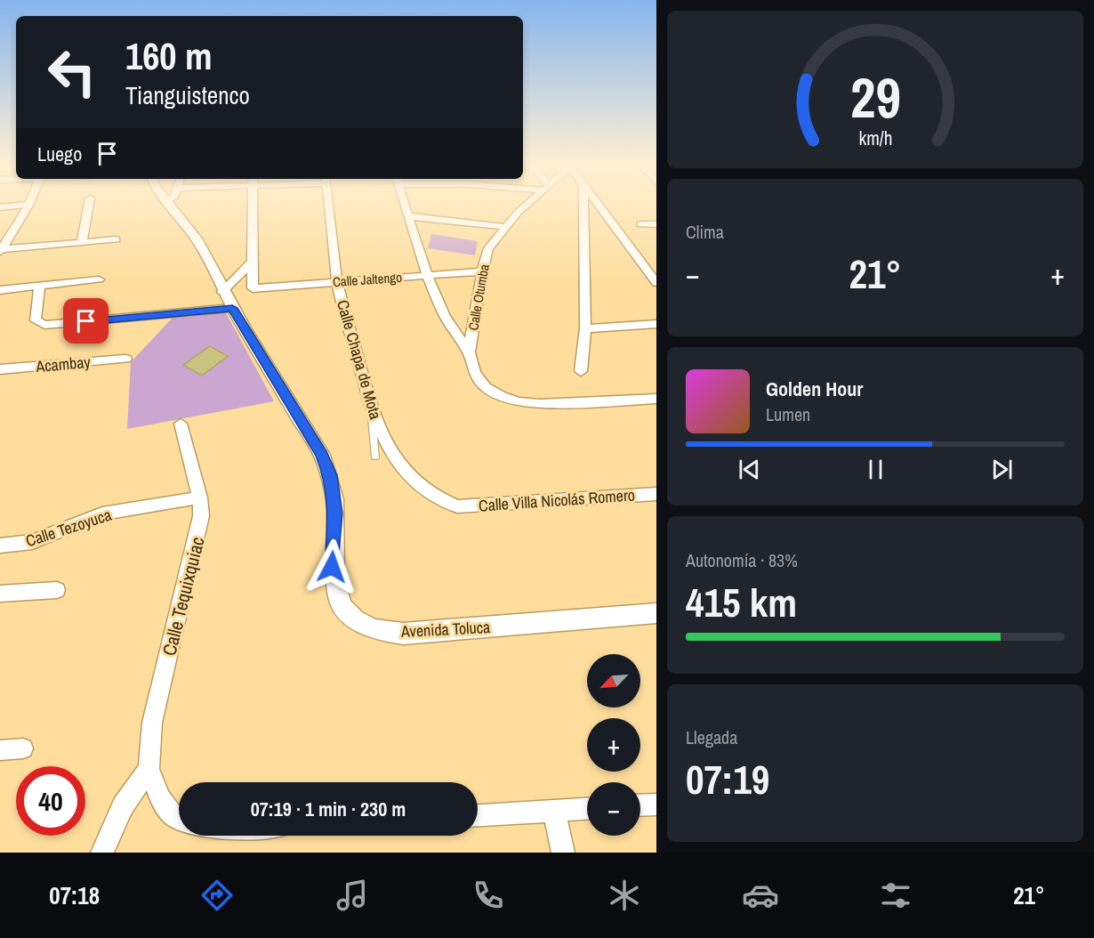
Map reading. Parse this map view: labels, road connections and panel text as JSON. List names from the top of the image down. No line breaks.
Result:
{"streets":{"street":["Calle Jaltengo","Calle Otumba","Calle Chapa de Mota","Acambay","Calle Villa Nicolás Romero","Calle Tezoyuca","Calle Tequixquiac","Avenida Toluca"]},"crossings":[["Calle Jaltengo","Calle Otumba"],["Calle Jaltengo","Calle Chapa de Mota"],["Calle Chapa de Mota","Calle Villa Nicolás Romero"],["Calle Tezoyuca","Calle Tequixquiac"]],"north":"bottom left","page":{"turn":["160 m","Tianguistenco"],"then":"Luego","tile":["Clima",["Autonomía · 83%","415 km"],["Llegada","07:19"]],"heat":["−","21°","+"],"song":["Golden Hour","Lumen"],"map_buttons":["+","−"],"limit":"40","trip":"07:19 · 1 min · 230 m","tabs":["07:18","21°"],"gauge":["29","km/h"]}}
